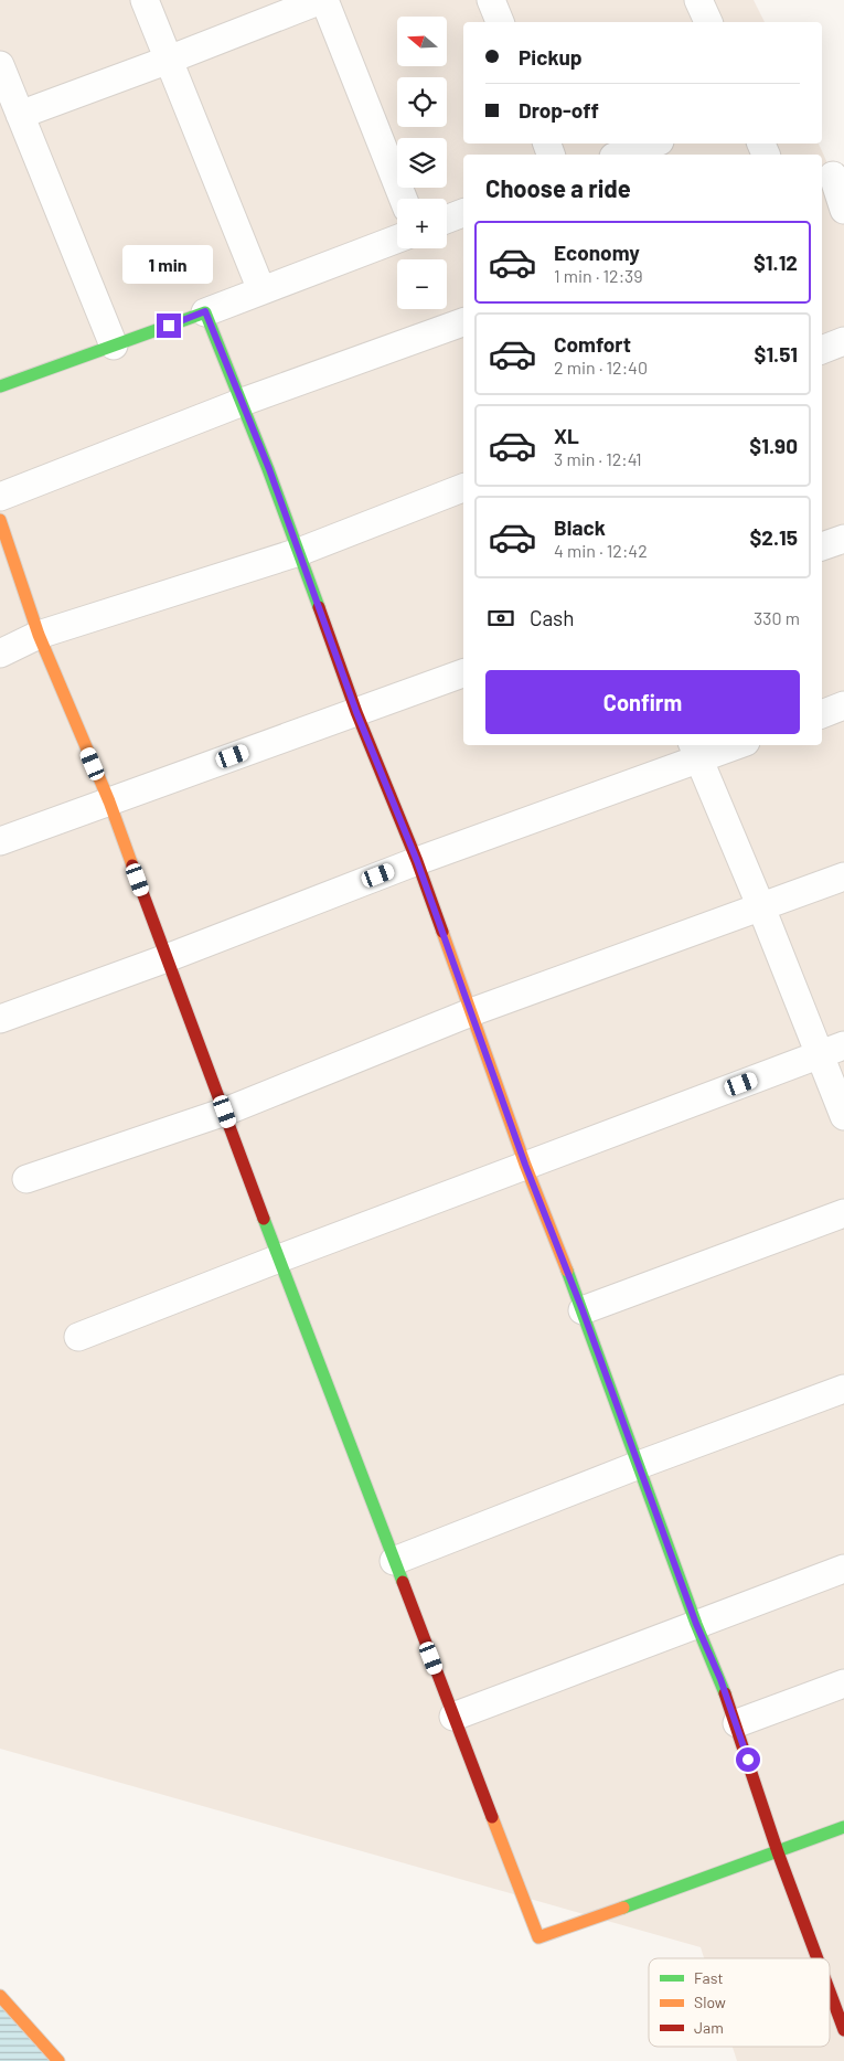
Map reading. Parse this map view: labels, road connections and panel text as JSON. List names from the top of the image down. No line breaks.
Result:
{"legend":["Fast","Slow","Jam"],"north":"left","page":{"map_buttons":["+","−"],"banner":["Pickup","Drop-off"],"heading":"Choose a ride","list":[{"name":"Economy","note":"1 min · 12:39","value":"$1.12"},{"name":"Comfort","note":"2 min · 12:40","value":"$1.51"},{"name":"XL","note":"3 min · 12:41","value":"$1.90"},{"name":"Black","note":"4 min · 12:42","value":"$2.15"}],"bubble":"1 min","pay":["Cash","330 m"],"buttons":"Confirm"}}
